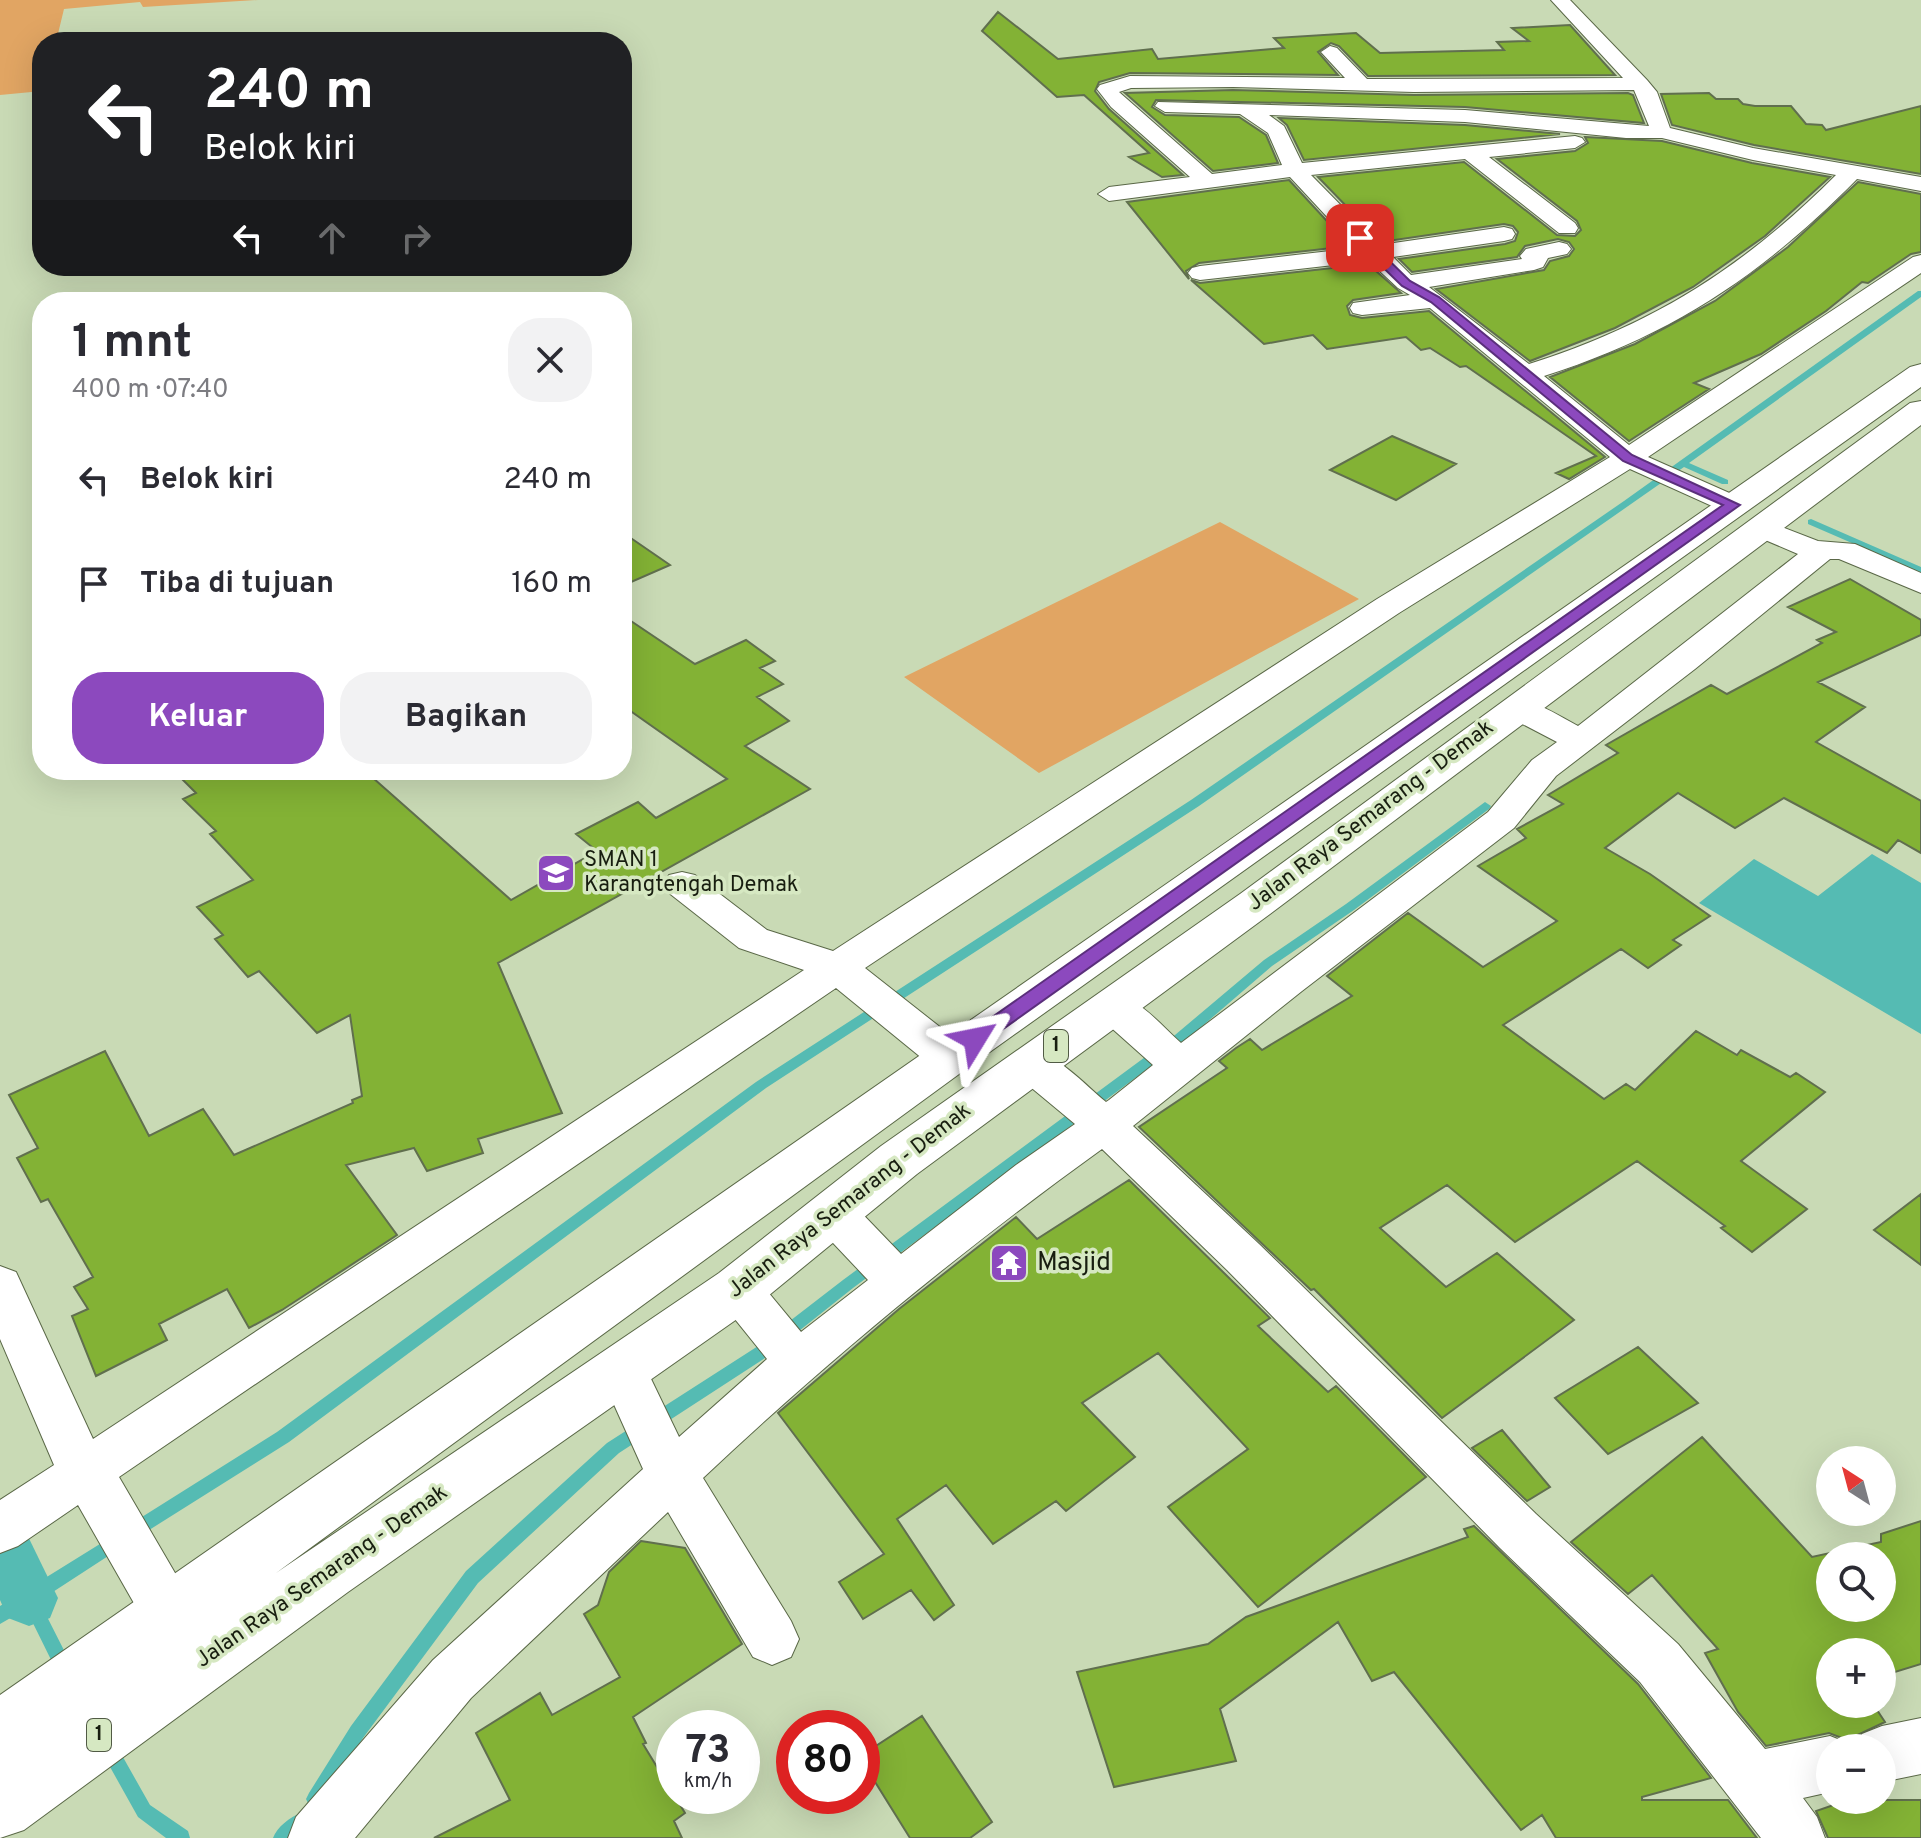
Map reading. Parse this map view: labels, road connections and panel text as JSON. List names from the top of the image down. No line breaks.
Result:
{"streets":{"highway":["Jalan Raya Semarang - Demak","1"]},"places":{"school or university":["SMAN 1 Karangtengah Demak"],"temple":["Masjid"]},"north":"top left","page":{"turn":["240 m","Belok kiri"],"heading":["1 mnt","400 m · 07:40"],"list":[{"name":"Belok kiri","value":"240 m"},{"name":"Tiba di tujuan","value":"160 m"}],"buttons":["Keluar","Bagikan"],"map_buttons":["+","−"],"speed":"73 km/h","limit":"80"}}
